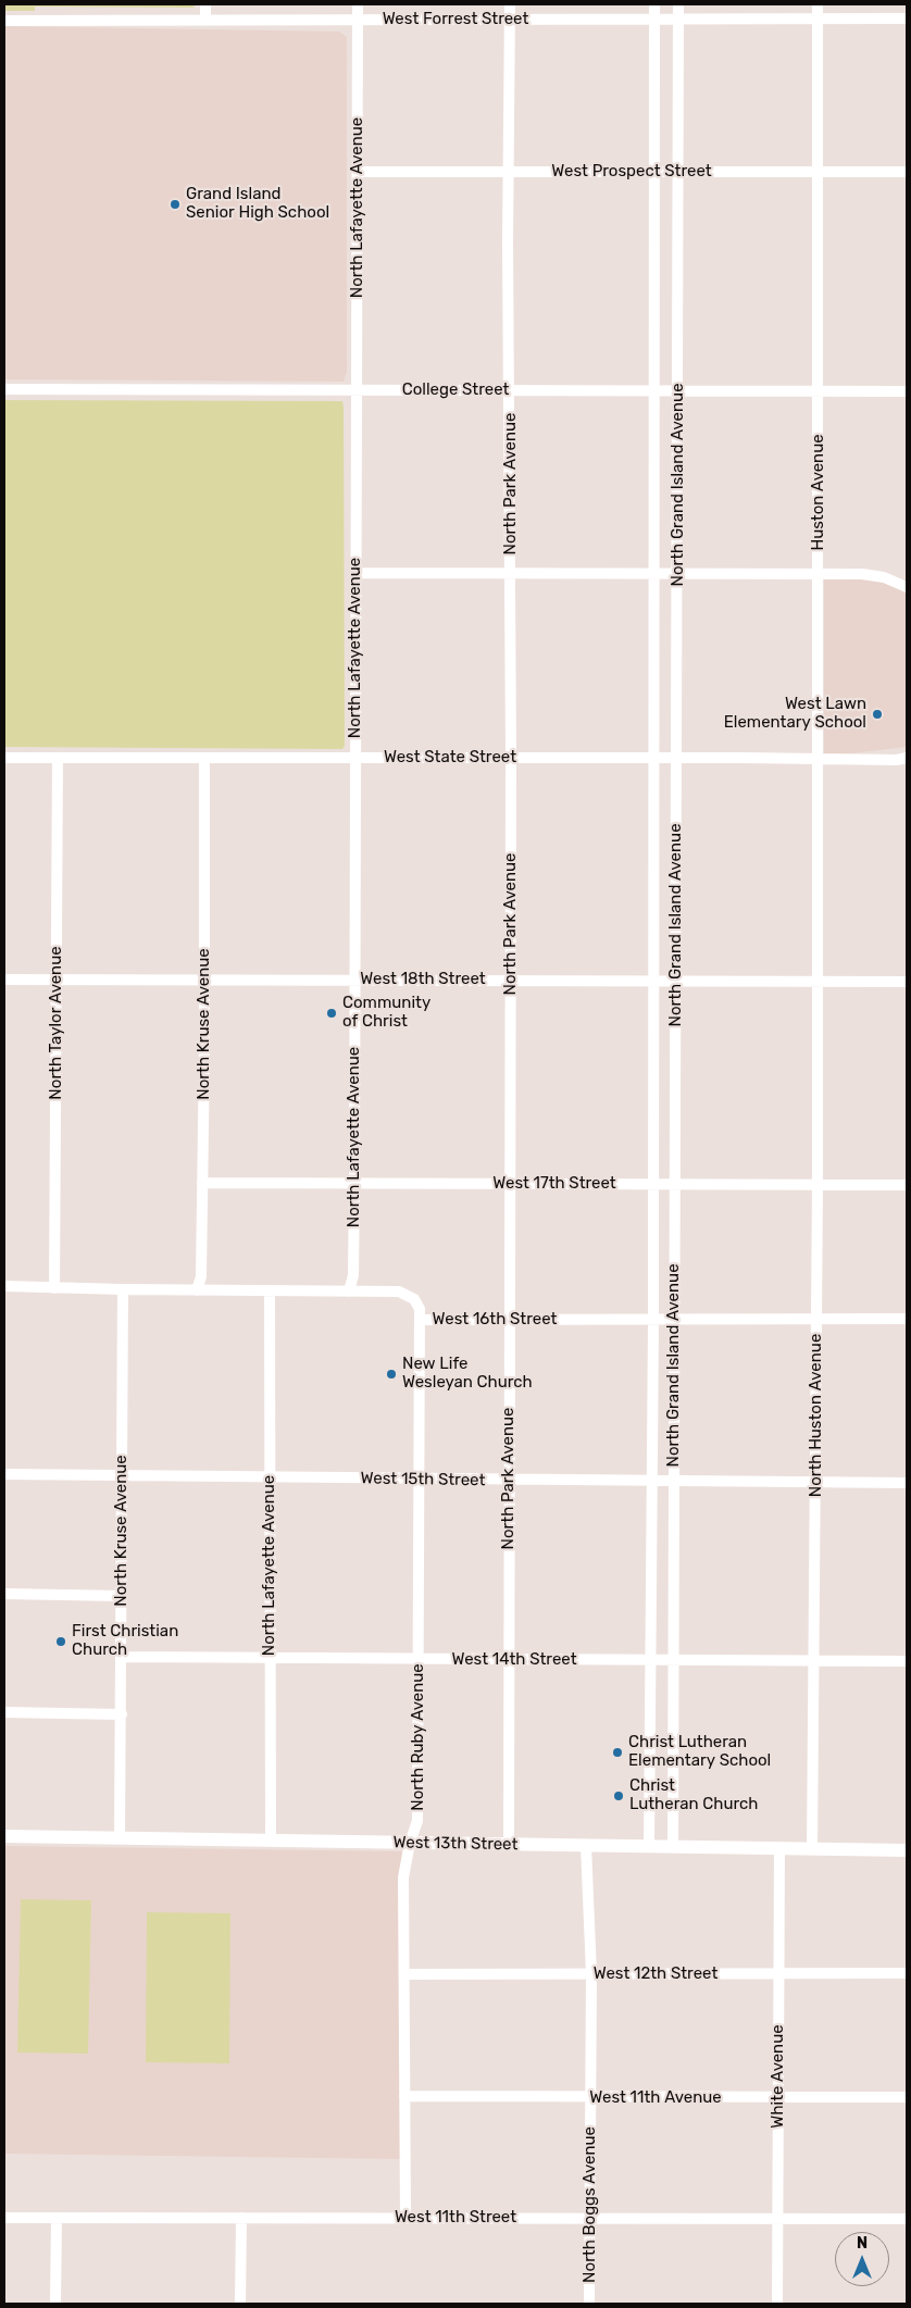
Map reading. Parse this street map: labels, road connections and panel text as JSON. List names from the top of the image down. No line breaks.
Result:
{"streets":{"main road":["West 13th Street"],"street":["West Forrest Street","West Prospect Street","North Lafayette Avenue","College Street","North Park Avenue","North Grand Island Avenue","Huston Avenue","West State Street","West 18th Street","North Taylor Avenue","North Kruse Avenue","West 17th Street","West 16th Street","North Huston Avenue","West 15th Street","West 14th Street","North Ruby Avenue","West 12th Street","White Avenue","West 11th Avenue","North Boggs Avenue","West 11th Street"]},"crossings":[["West Forrest Street","North Lafayette Avenue"],["West Forrest Street","North Park Avenue"],["West Forrest Street","North Grand Island Avenue"],["West Forrest Street","Huston Avenue"],["West Prospect Street","North Lafayette Avenue"],["West Prospect Street","North Park Avenue"],["West Prospect Street","North Grand Island Avenue"],["West Prospect Street","Huston Avenue"],["North Lafayette Avenue","College Street"],["North Lafayette Avenue","West State Street"],["North Lafayette Avenue","West 18th Street"],["North Lafayette Avenue","West 17th Street"],["North Lafayette Avenue","West 16th Street"],["North Lafayette Avenue","West 15th Street"],["North Lafayette Avenue","West 14th Street"],["North Lafayette Avenue","West 13th Street"],["College Street","North Park Avenue"],["College Street","North Grand Island Avenue"],["College Street","Huston Avenue"],["North Park Avenue","West State Street"],["North Park Avenue","West 18th Street"],["North Park Avenue","West 17th Street"],["North Park Avenue","West 16th Street"],["North Park Avenue","West 15th Street"],["North Park Avenue","West 14th Street"],["North Park Avenue","West 13th Street"],["North Grand Island Avenue","West State Street"],["North Grand Island Avenue","West 18th Street"],["North Grand Island Avenue","West 17th Street"],["North Grand Island Avenue","West 16th Street"],["North Grand Island Avenue","West 15th Street"],["North Grand Island Avenue","West 14th Street"],["North Grand Island Avenue","West 13th Street"],["Huston Avenue","West State Street"],["Huston Avenue","West 18th Street"],["Huston Avenue","North Huston Avenue"],["West State Street","North Taylor Avenue"],["West State Street","North Kruse Avenue"],["West 18th Street","North Taylor Avenue"],["West 18th Street","North Kruse Avenue"],["West 18th Street","North Huston Avenue"],["North Taylor Avenue","West 16th Street"],["North Kruse Avenue","West 17th Street"],["North Kruse Avenue","West 16th Street"],["North Kruse Avenue","West 15th Street"],["North Kruse Avenue","West 14th Street"],["North Kruse Avenue","West 13th Street"],["West 17th Street","North Huston Avenue"],["West 16th Street","North Huston Avenue"],["West 16th Street","North Ruby Avenue"],["North Huston Avenue","West 15th Street"],["North Huston Avenue","West 14th Street"],["North Huston Avenue","West 13th Street"],["West 15th Street","North Ruby Avenue"],["West 14th Street","North Ruby Avenue"],["North Ruby Avenue","West 13th Street"],["North Ruby Avenue","West 12th Street"],["North Ruby Avenue","West 11th Avenue"],["North Ruby Avenue","West 11th Street"],["West 13th Street","White Avenue"],["West 13th Street","North Boggs Avenue"],["West 12th Street","White Avenue"],["West 12th Street","North Boggs Avenue"],["White Avenue","West 11th Avenue"],["White Avenue","West 11th Street"],["West 11th Avenue","North Boggs Avenue"],["North Boggs Avenue","West 11th Street"]],"places":["Grand Island Senior High School","West Lawn Elementary School","Community of Christ","New Life Wesleyan Church","First Christian Church","Christ Lutheran Elementary School","Christ Lutheran Church"],"north":"top"}
